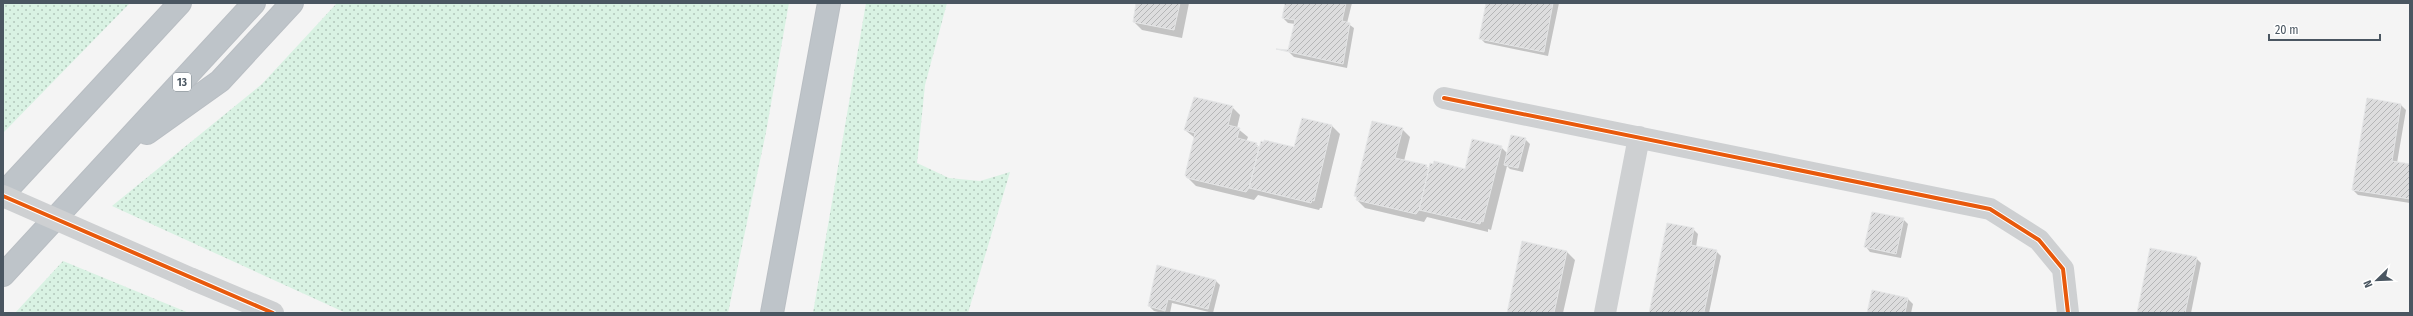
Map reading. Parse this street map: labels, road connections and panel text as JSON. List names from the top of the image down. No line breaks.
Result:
{"streets":{"highway":["13"]},"scale_bar":"20 m","north":"bottom left"}
